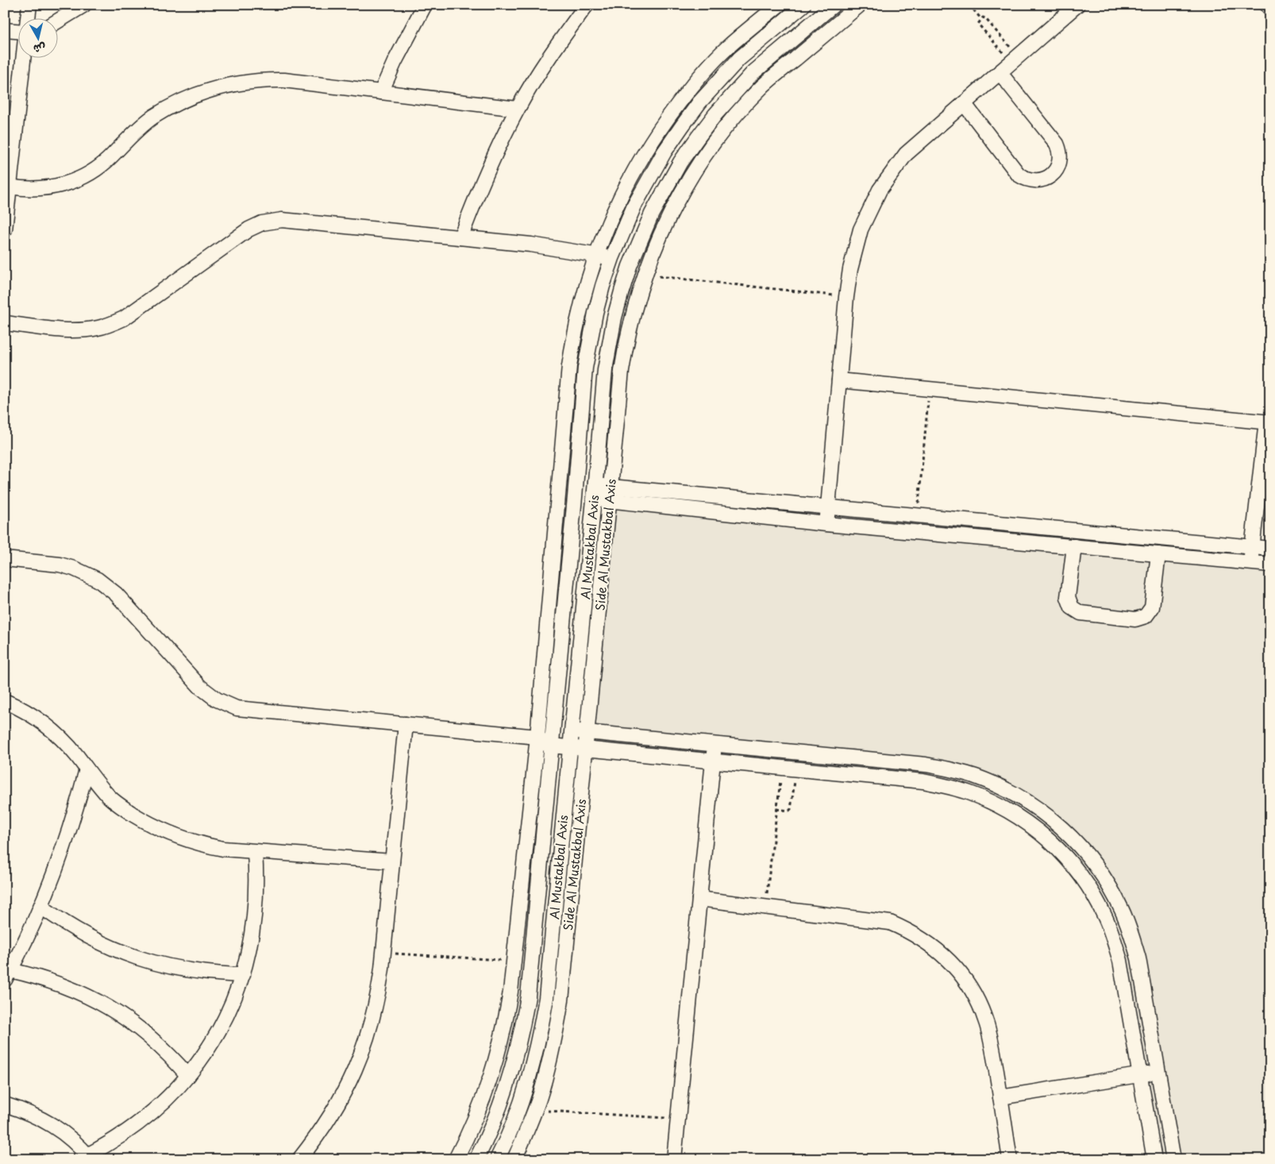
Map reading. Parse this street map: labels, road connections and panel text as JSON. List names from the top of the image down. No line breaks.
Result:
{"streets":{"street":["Side Al Mustakbal Axis","Al Mustakbal Axis"]},"north":"bottom"}
